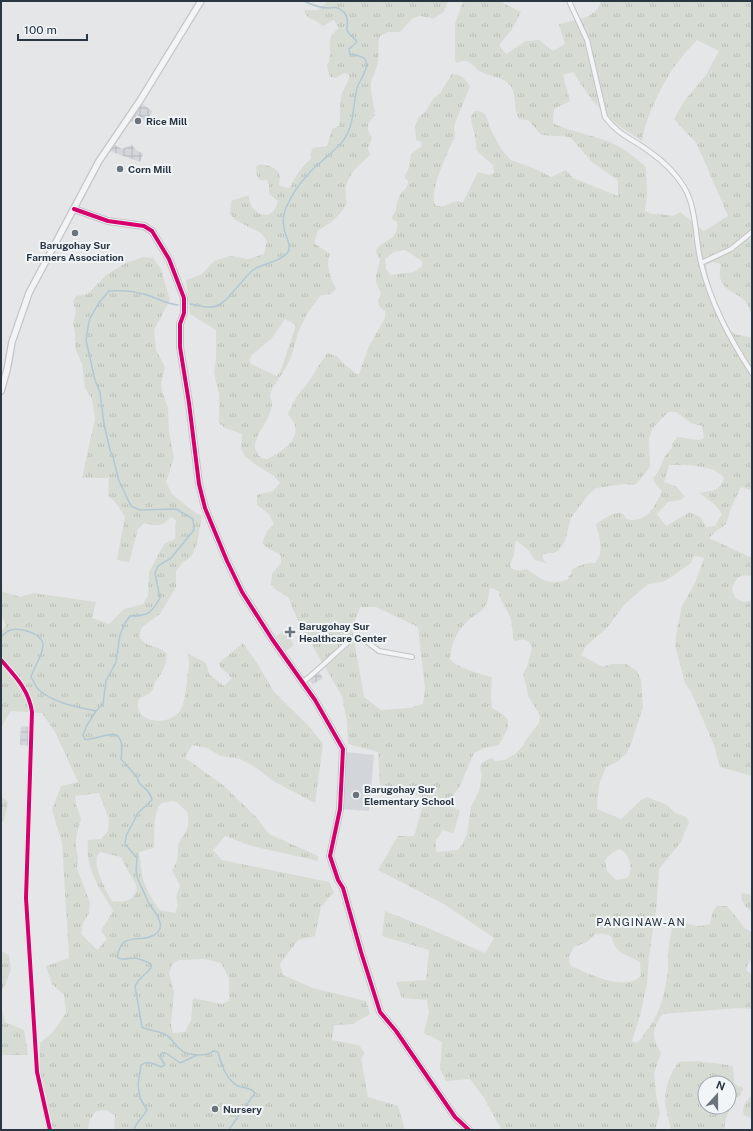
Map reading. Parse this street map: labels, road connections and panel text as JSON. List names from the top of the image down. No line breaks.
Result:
{"districts":["PANGINAW-AN"],"places":{"other":["Rice Mill","Corn Mill","Barugohay Sur Farmers Association","Barugohay Sur Elementary School","Nursery"],"health":["Barugohay Sur Healthcare Center"]},"scale_bar":"100 m","north":"top"}
